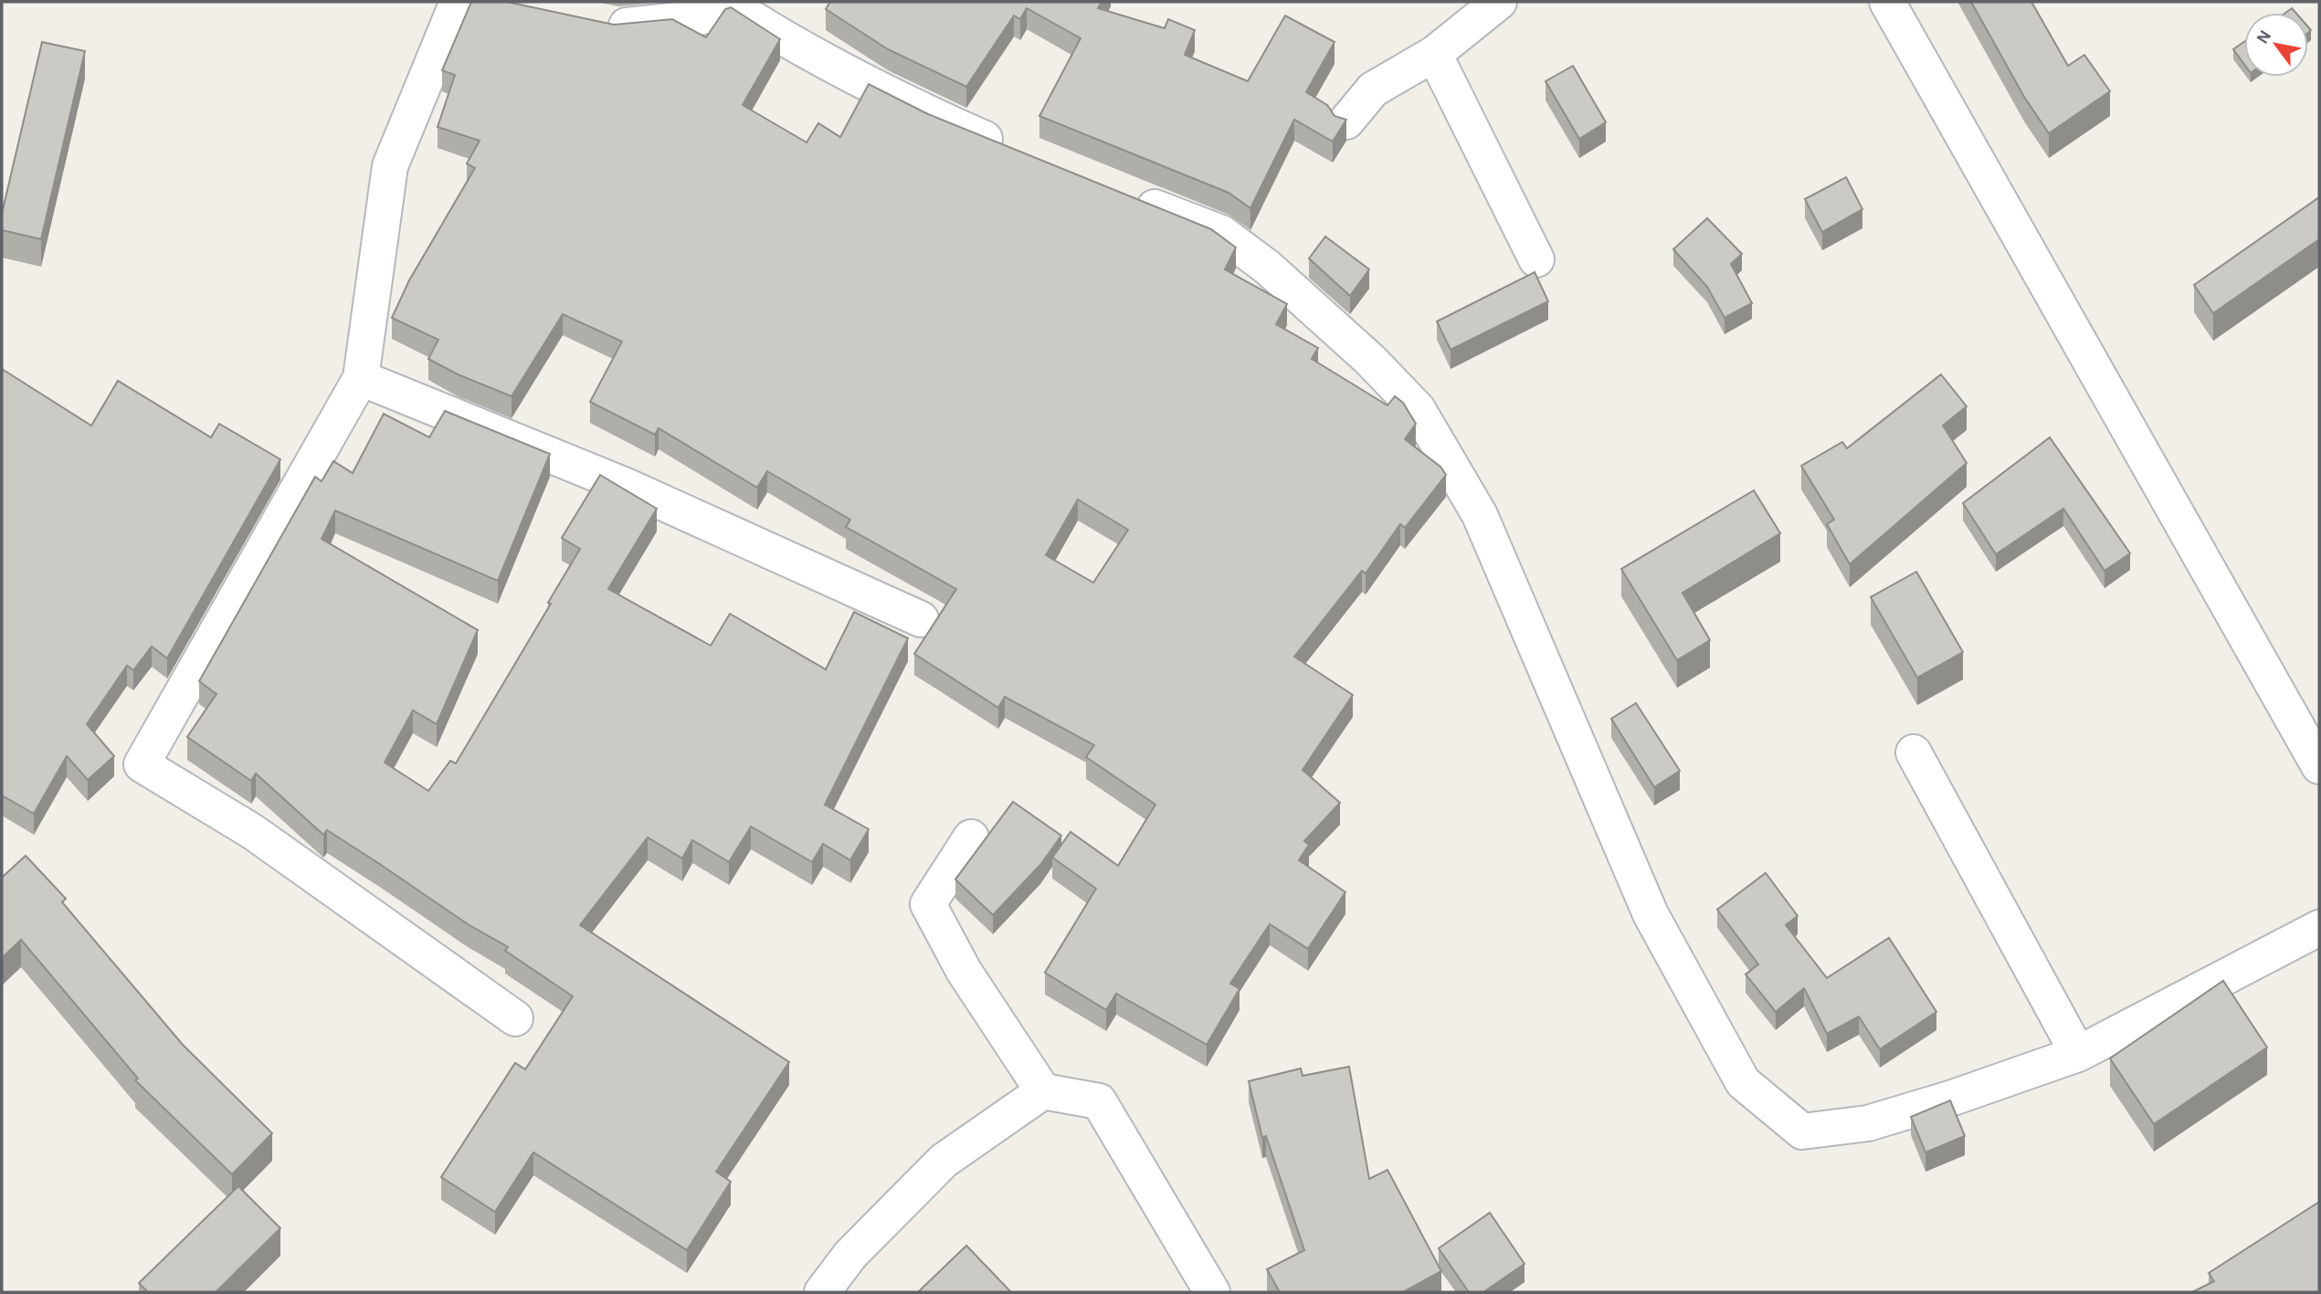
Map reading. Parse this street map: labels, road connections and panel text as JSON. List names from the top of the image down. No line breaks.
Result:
{"north":"top left"}
